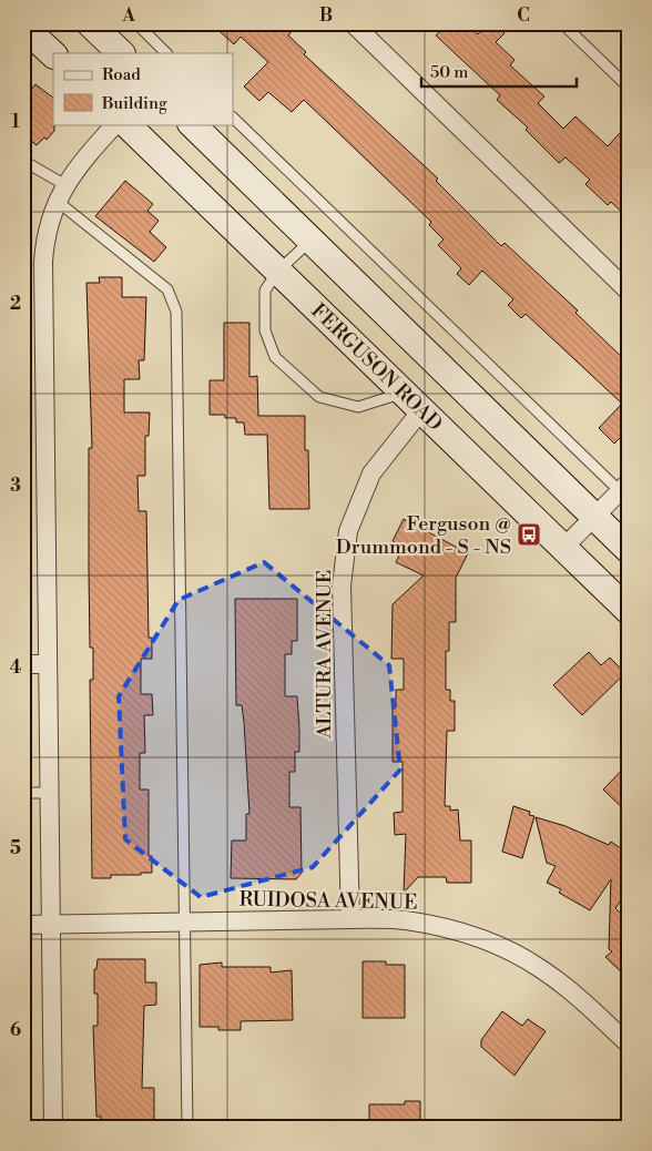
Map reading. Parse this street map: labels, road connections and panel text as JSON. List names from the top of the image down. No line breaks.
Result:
{"streets":{"main road":["FERGUSON ROAD"],"street":["ALTURA AVENUE","RUIDOSA AVENUE"]},"crossings":[["FERGUSON ROAD","ALTURA AVENUE"],["ALTURA AVENUE","RUIDOSA AVENUE"]],"places":{"bus stop":["Ferguson @ Drummond - S - NS"]},"legend":["Road","Building"],"scale_bar":"50 m","grid":{"columns":["A","B","C"],"rows":["1","2","3","4","5","6"]}}
